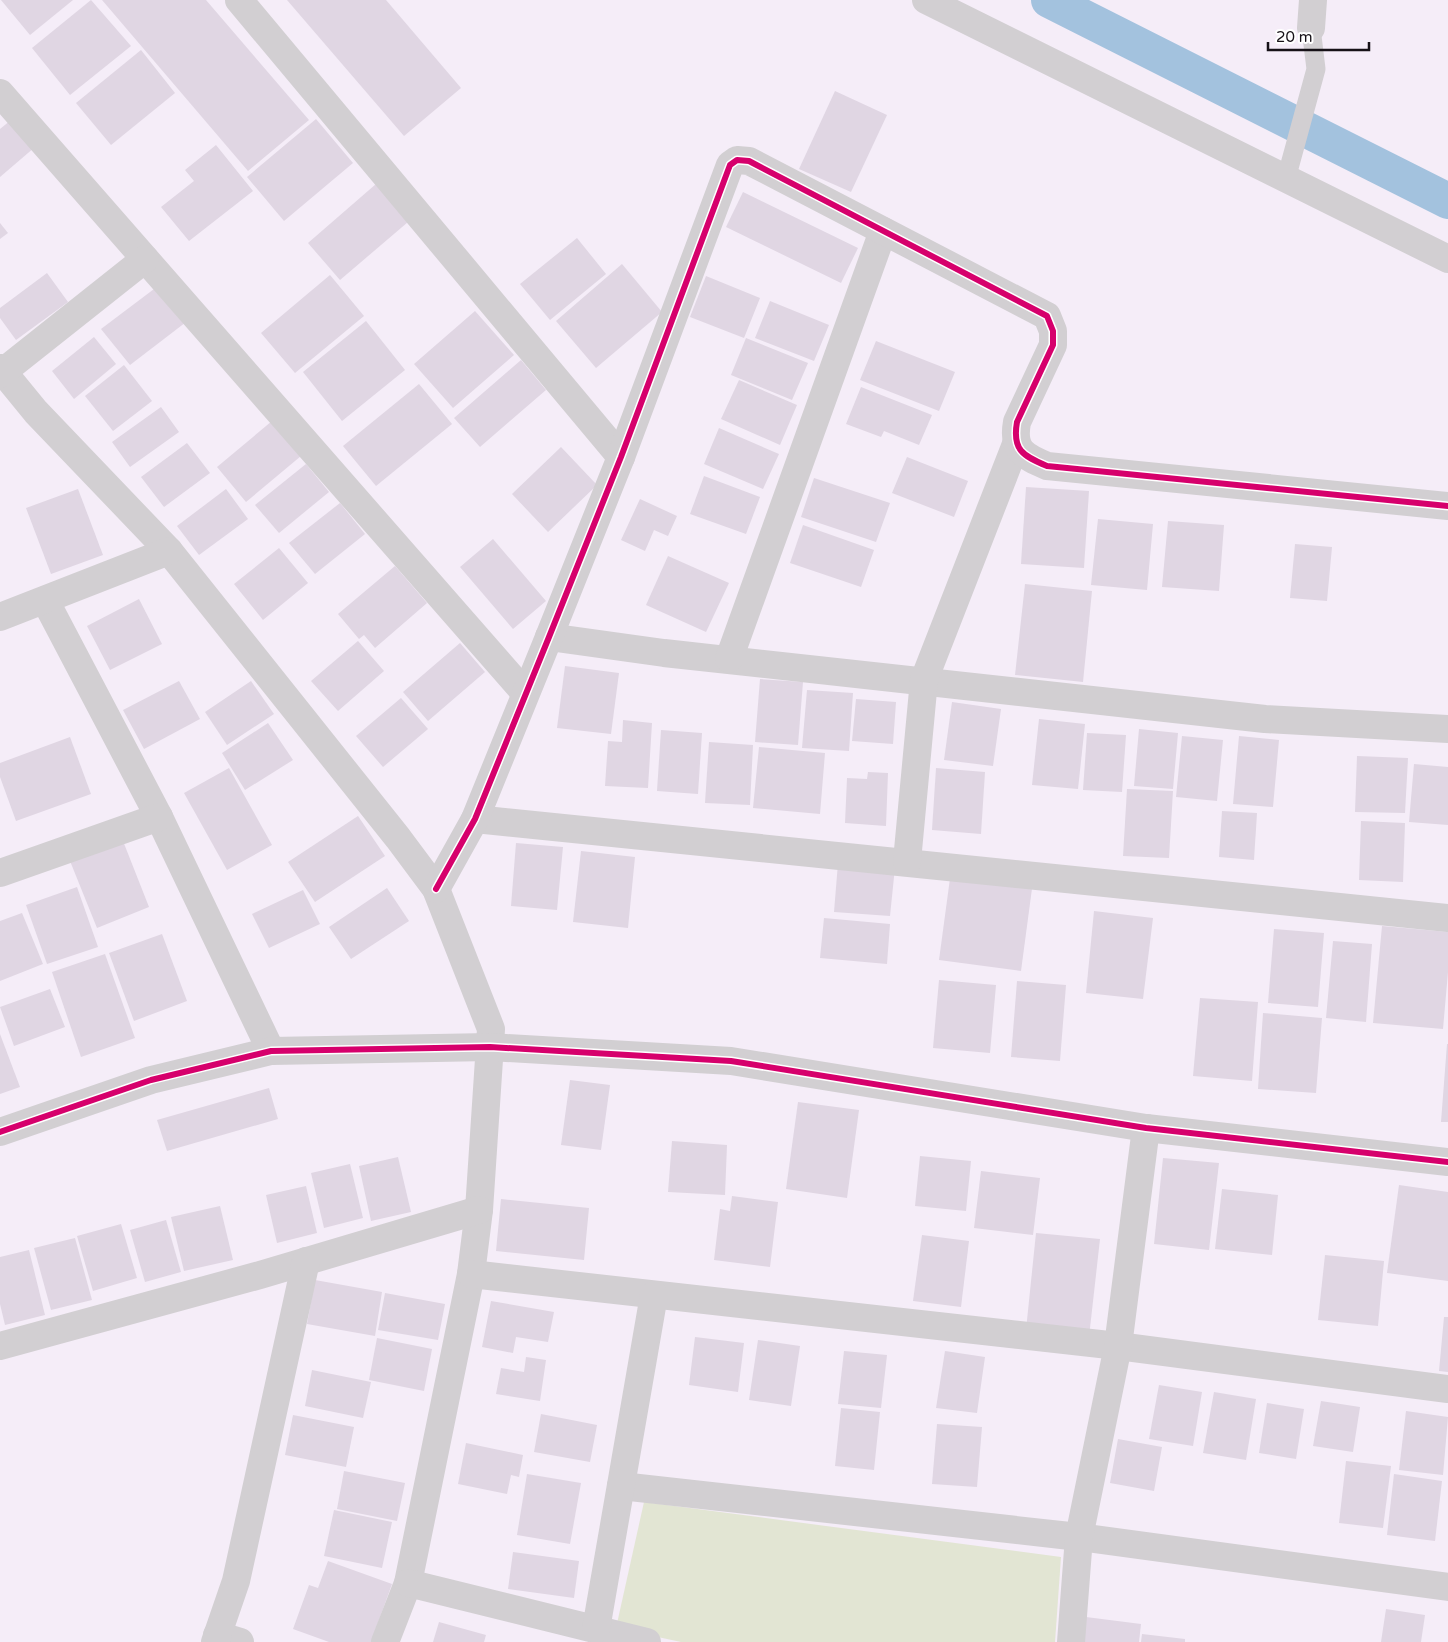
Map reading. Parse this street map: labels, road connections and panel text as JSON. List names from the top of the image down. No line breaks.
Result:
{"scale_bar":"20 m"}
